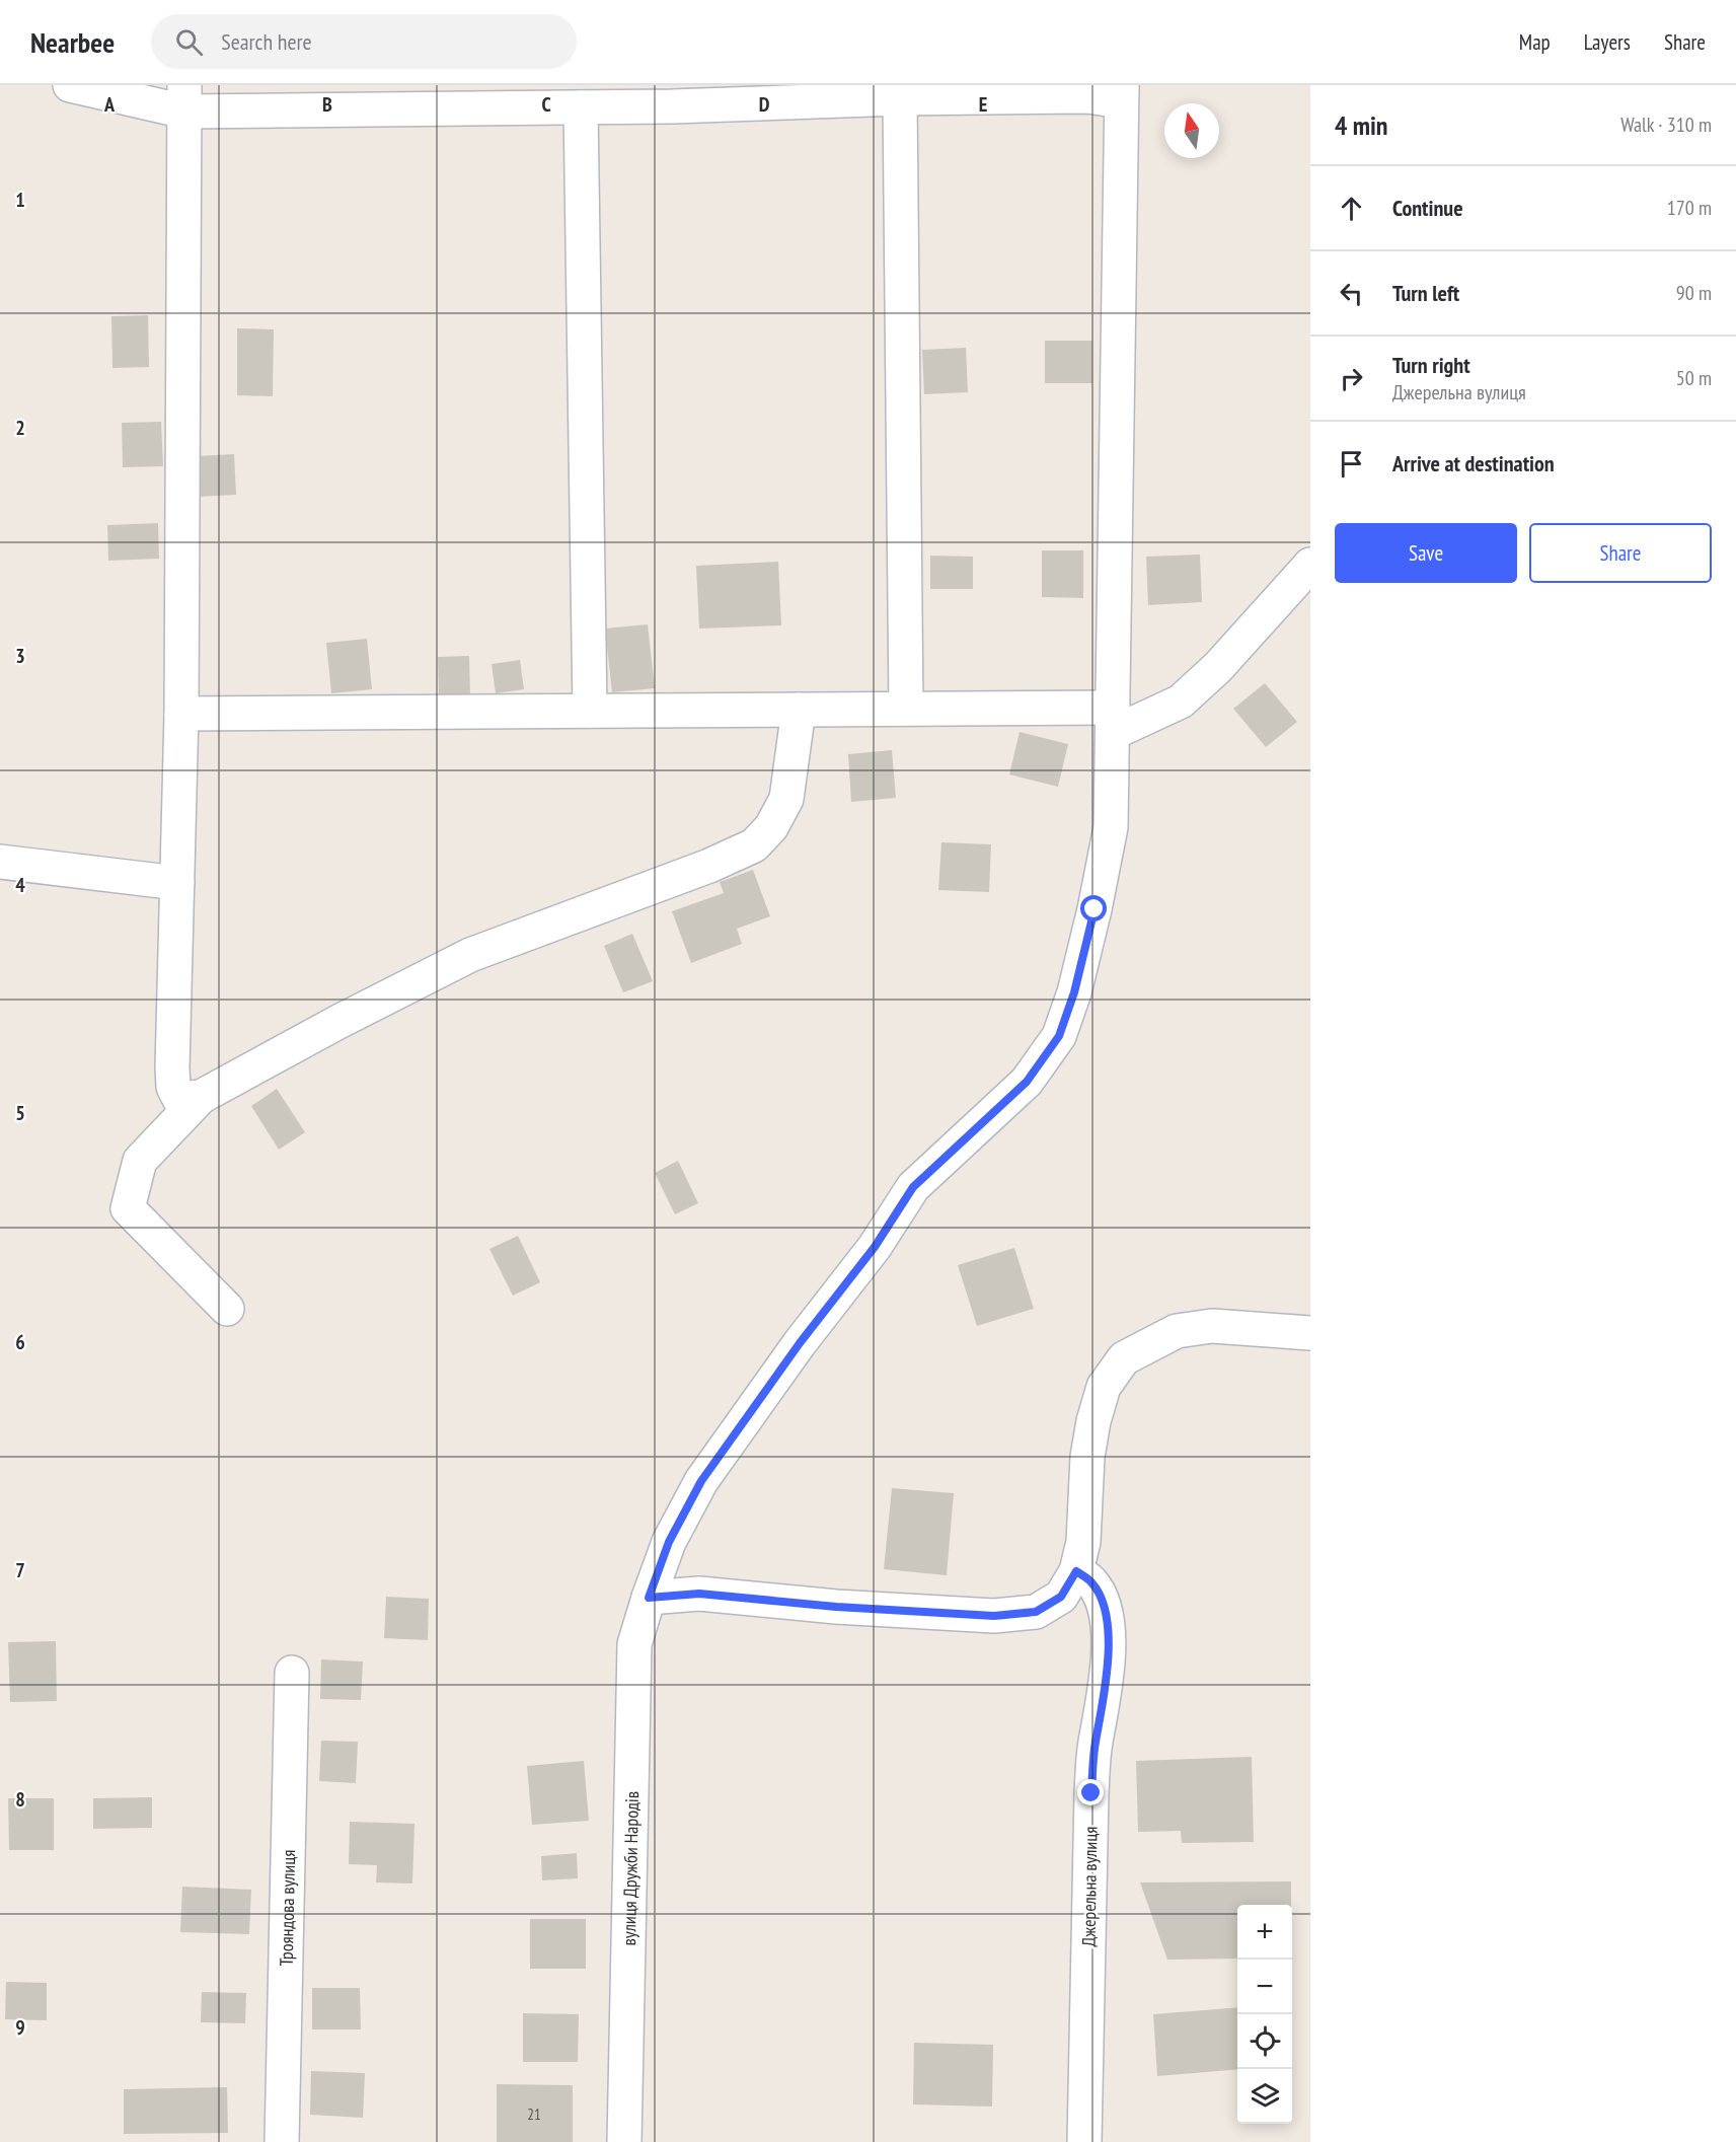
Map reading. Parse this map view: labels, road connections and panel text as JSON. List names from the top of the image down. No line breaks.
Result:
{"streets":{"street":["вулиця Дружби Народів","Джерельна вулиця","Трояндова вулиця"]},"house_numbers":["21"],"north":"top","page":{"header":"Nearbee","search":"Search here","nav":["Map","Layers","Share"],"heading":["4 min","Walk · 310 m"],"list":[["Continue","170 m"],["Turn left","90 m"],["Turn right","Джерельна вулиця","50 m"],"Arrive at destination"],"buttons":["Save","Share"],"map_buttons":["+","−"]},"grid":{"columns":["A","B","C","D","E"],"rows":["1","2","3","4","5","6","7","8","9"]}}
